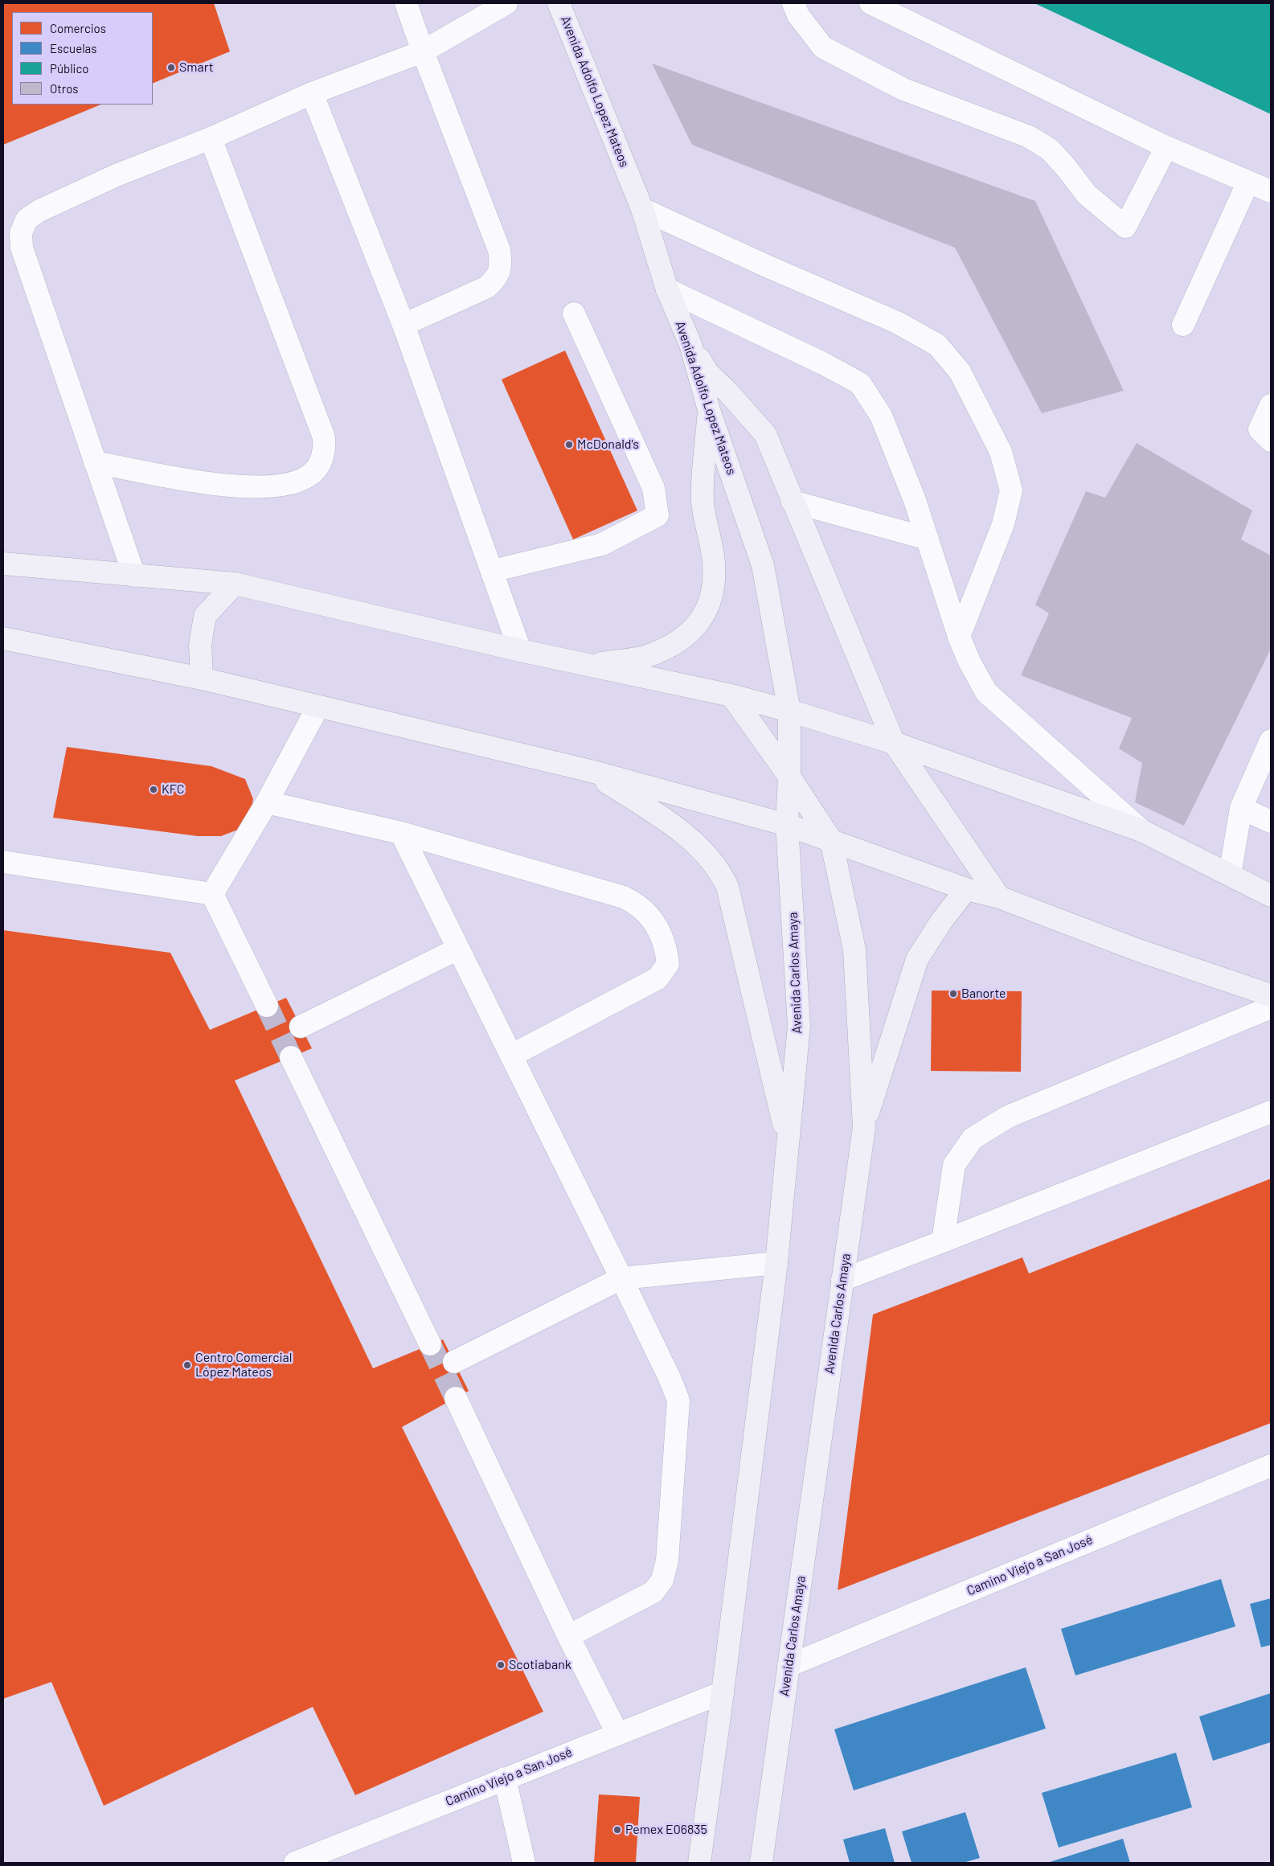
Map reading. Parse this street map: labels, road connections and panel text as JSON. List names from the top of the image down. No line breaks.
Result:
{"streets":{"main road":["Avenida Adolfo Lopez Mateos","Avenida Carlos Amaya"],"street":["Camino Viejo a San José"]},"crossings":[["Avenida Adolfo Lopez Mateos","Avenida Carlos Amaya"],["Avenida Carlos Amaya","Camino Viejo a San José"]],"places":["Smart","McDonald's","KFC","Banorte","Centro Comercial López Mateos","Scotiabank","Pemex E06835"],"legend":["Comercios","Escuelas","Público","Otros"]}
